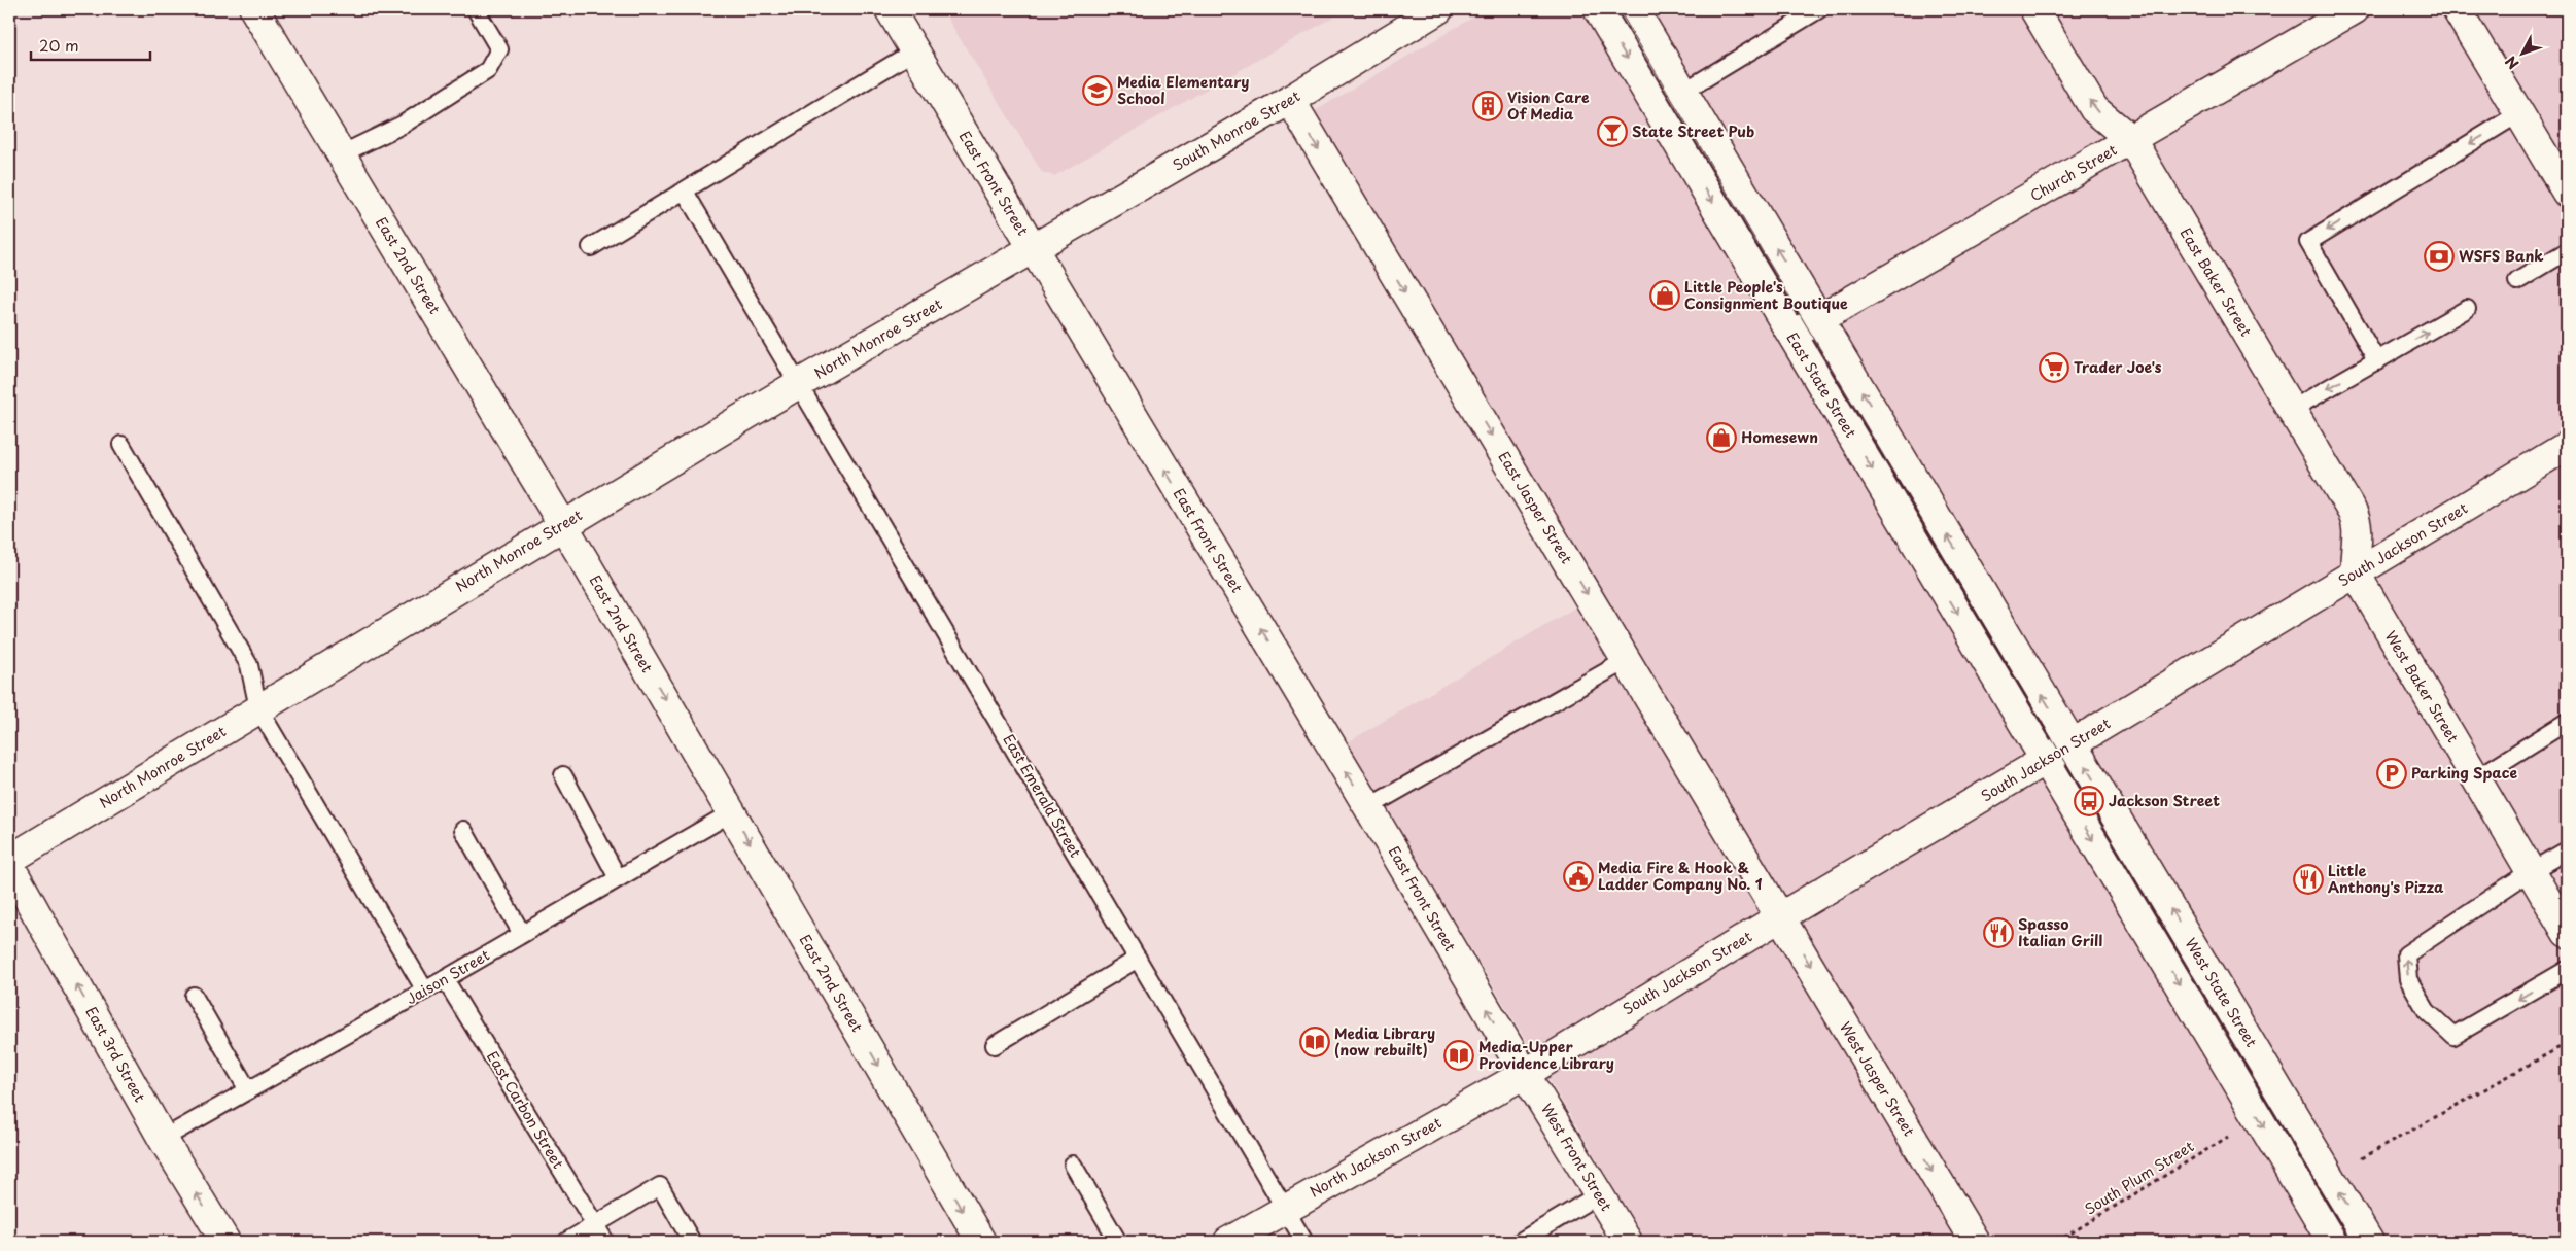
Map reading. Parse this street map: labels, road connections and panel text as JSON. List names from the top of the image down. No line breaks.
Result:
{"streets":{"street":["South Monroe Street","Church Street","East Front Street","East 2nd Street","East Baker Street","North Monroe Street","East State Street","East Jasper Street","South Jackson Street","West Baker Street","West State Street","East 3rd Street","West Jasper Street","North Jackson Street","West Front Street"],"lane":["East Emerald Street","Jaison Street","East Carbon Street"],"path":["South Plum Street"]},"crossings":[["South Monroe Street","East Front Street"],["South Monroe Street","North Monroe Street"],["South Monroe Street","East Jasper Street"],["Church Street","East Baker Street"],["Church Street","East State Street"],["East Front Street","North Monroe Street"],["East Front Street","South Jackson Street"],["East Front Street","North Jackson Street"],["East Front Street","West Front Street"],["East 2nd Street","North Monroe Street"],["East 2nd Street","Jaison Street"],["East Baker Street","South Jackson Street"],["East Baker Street","West Baker Street"],["North Monroe Street","East Emerald Street"],["East State Street","South Jackson Street"],["East Jasper Street","South Jackson Street"],["East Jasper Street","West Jasper Street"],["South Jackson Street","West Baker Street"],["South Jackson Street","West State Street"],["South Jackson Street","West Jasper Street"],["South Jackson Street","North Jackson Street"],["South Jackson Street","West Front Street"],["East Emerald Street","North Jackson Street"],["Jaison Street","East 3rd Street"],["Jaison Street","East Carbon Street"],["North Jackson Street","West Front Street"]],"one_way":["East Front Street","East 2nd Street","East Jasper Street","East 3rd Street","West Jasper Street"],"places":{"school or university":["Media Elementary School"],"building":["Vision Care Of Media"],"bar":["State Street Pub"],"bank":["WSFS Bank"],"shop":["Little People's Consignment Boutique","Homesewn"],"supermarket":["Trader Joe's"],"parking":["Parking Space"],"bus stop":["Jackson Street"],"public building":["Media Fire & Hook & Ladder Company No. 1"],"restaurant":["Little Anthony's Pizza","Spasso Italian Grill"],"library":["Media Library (now rebuilt)","Media-Upper Providence Library"]},"scale_bar":"20 m","north":"bottom left"}
